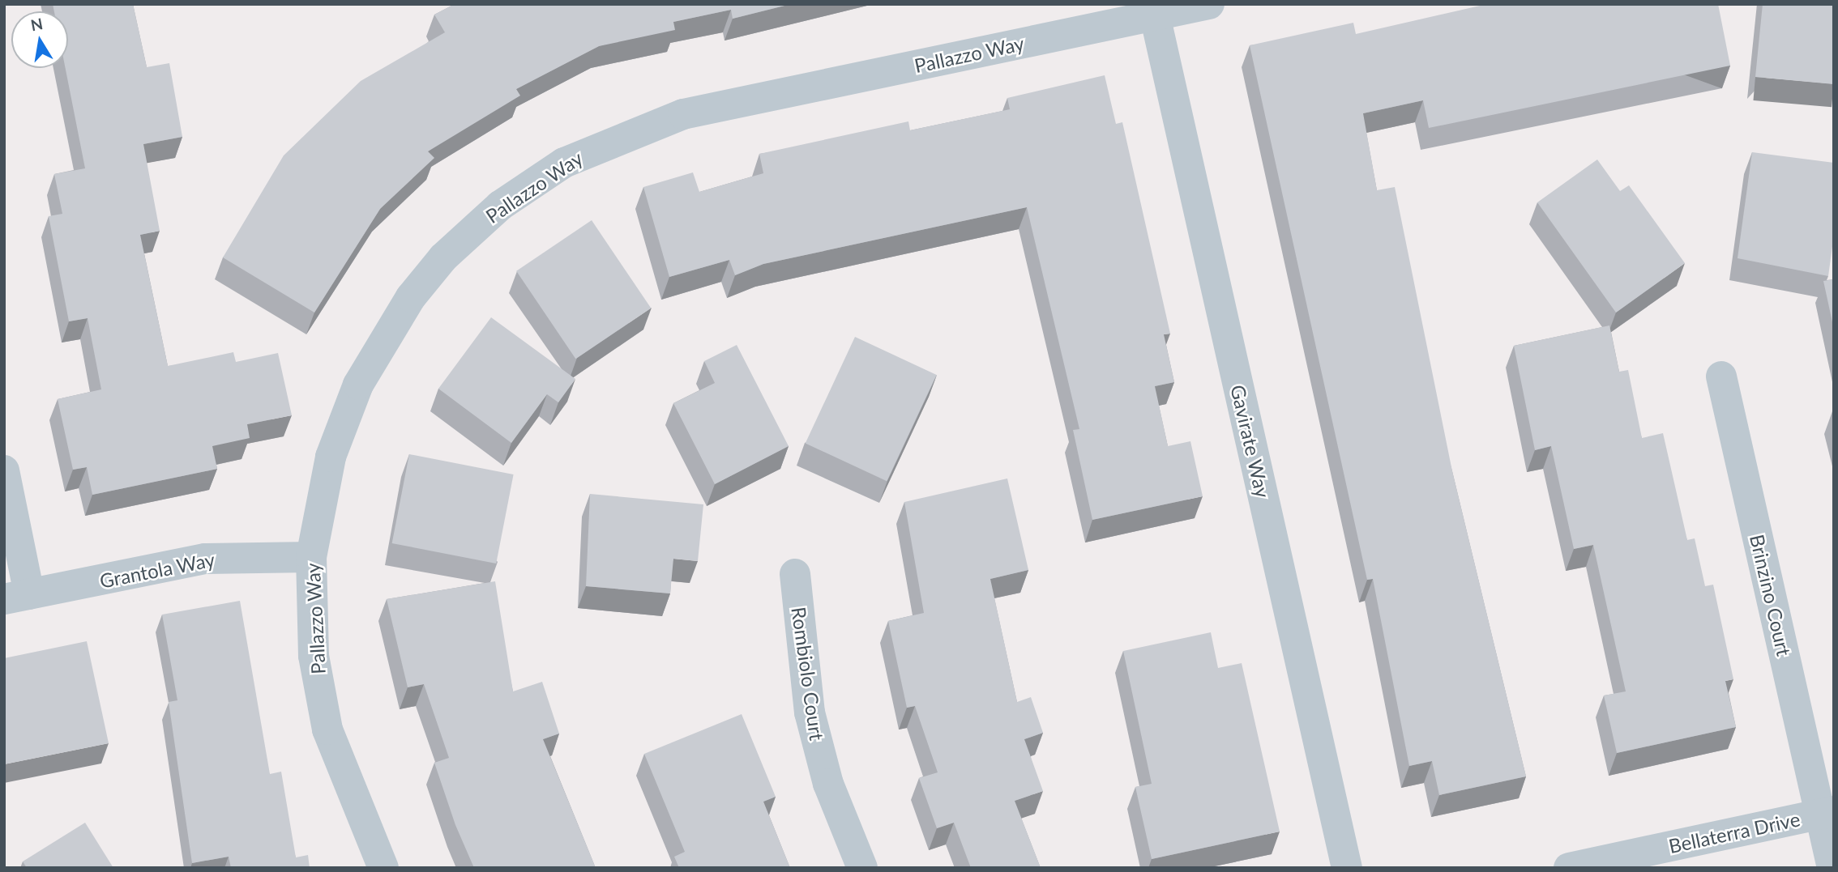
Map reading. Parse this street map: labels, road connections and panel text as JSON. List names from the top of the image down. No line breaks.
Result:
{"streets":{"street":["Pallazzo Way","Gavirate Way","Grantola Way","Brinzino Court","Rombiolo Court","Bellaterra Drive"]},"crossings":[["Pallazzo Way","Gavirate Way"],["Pallazzo Way","Grantola Way"],["Brinzino Court","Bellaterra Drive"]],"north":"top"}
